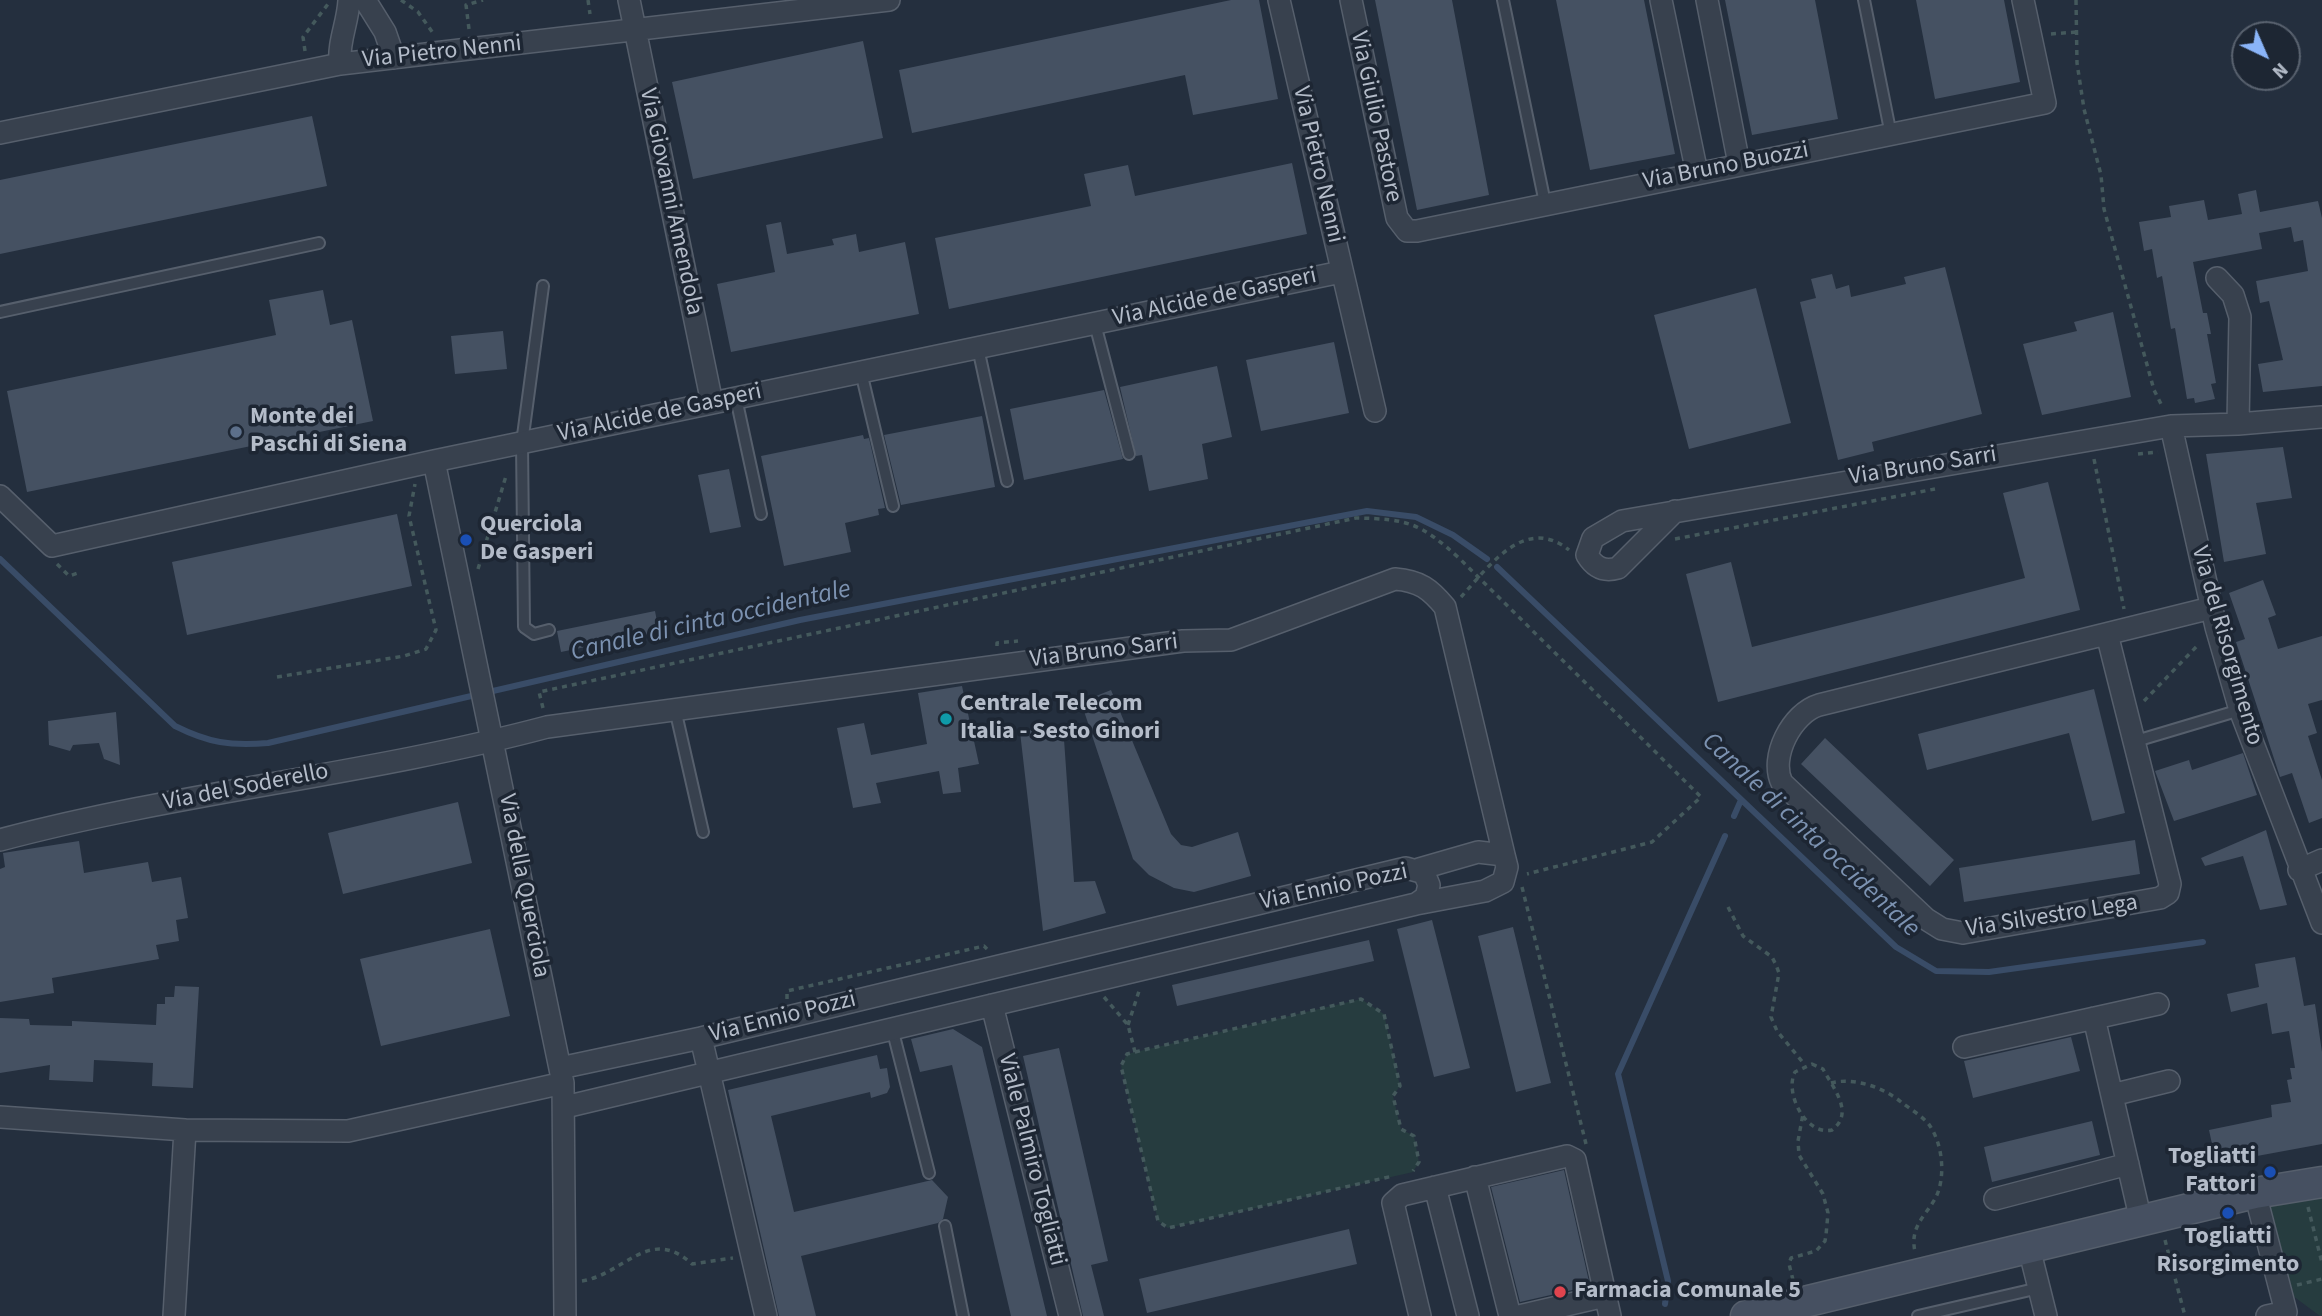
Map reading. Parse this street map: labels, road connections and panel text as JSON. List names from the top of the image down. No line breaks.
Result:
{"streets":{"street":["Via Pietro Nenni","Via Giulio Pastore","Via Bruno Buozzi","Via Giovanni Amendola","Via Alcide de Gasperi","Via Bruno Sarri","Via del Risorgimento","Via del Soderello","Via della Querciola","Via Ennio Pozzi","Via Silvestro Lega","Viale Palmiro Togliatti"]},"crossings":[["Via Pietro Nenni","Via Giovanni Amendola"],["Via Pietro Nenni","Via Alcide de Gasperi"],["Via Giulio Pastore","Via Bruno Buozzi"],["Via Giovanni Amendola","Via Alcide de Gasperi"],["Via Alcide de Gasperi","Via della Querciola"],["Via Bruno Sarri","Via del Risorgimento"],["Via Bruno Sarri","Via del Soderello"],["Via Bruno Sarri","Via della Querciola"],["Via del Risorgimento","Via Silvestro Lega"],["Via del Soderello","Via della Querciola"],["Via della Querciola","Via Ennio Pozzi"],["Via Ennio Pozzi","Viale Palmiro Togliatti"]],"water":["Canale di cinta occidentale"],"places":["Monte dei Paschi di Siena","Querciola De Gasperi","Centrale Telecom Italia - Sesto Ginori","Togliatti Fattori","Togliatti Risorgimento","Farmacia Comunale 5"],"north":"bottom right"}
